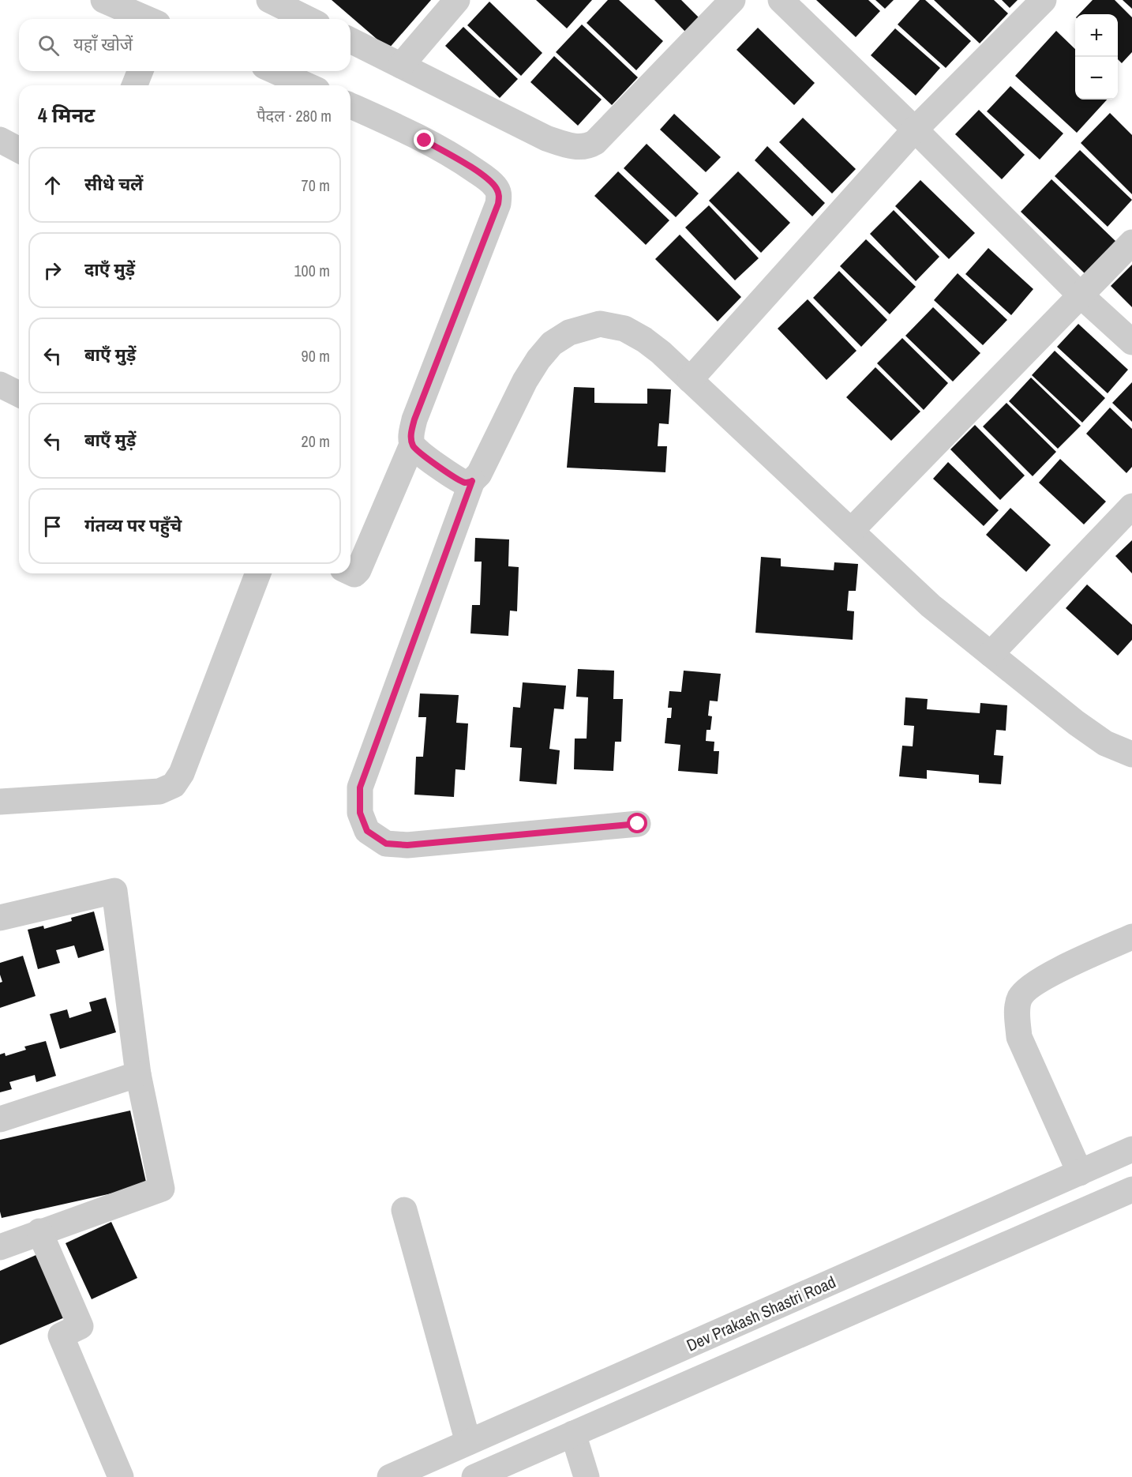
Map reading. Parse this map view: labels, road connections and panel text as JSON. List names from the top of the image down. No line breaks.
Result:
{"streets":{"street":["Dev Prakash Shastri Road"]},"page":{"map_buttons":["+","−"],"search":"यहाँ खोजें","heading":["4 मिनट","पैदल · 280 m"],"list":[["सीधे चलें","70 m"],["दाएँ मुड़ें","100 m"],["बाएँ मुड़ें","90 m"],["बाएँ मुड़ें","20 m"],"गंतव्य पर पहुँचे"]}}
